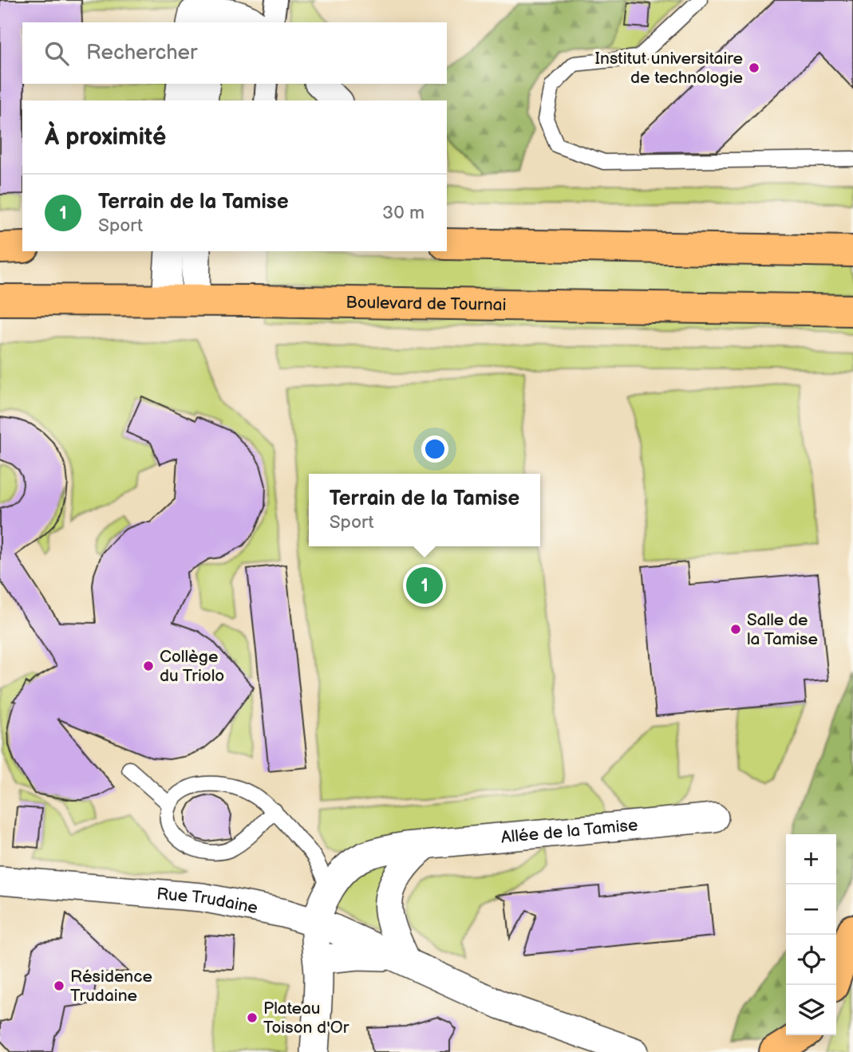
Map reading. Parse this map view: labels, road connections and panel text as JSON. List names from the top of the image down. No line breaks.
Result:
{"streets":{"main road":["Boulevard de Tournai"],"street":["Allée de la Tamise","Rue Trudaine"]},"crossings":[["Allée de la Tamise","Rue Trudaine"]],"places":["Institut universitaire de technologie","Salle de la Tamise","Collège du Triolo","Résidence Trudaine","Plateau Toison d'Or"],"page":{"search":"Rechercher","heading":"À proximité","list":[{"mark":"1","name":"Terrain de la Tamise","note":"Sport","value":"30 m"}],"popup":["Terrain de la Tamise","Sport"],"pins":"1","map_buttons":["+","−"]}}
